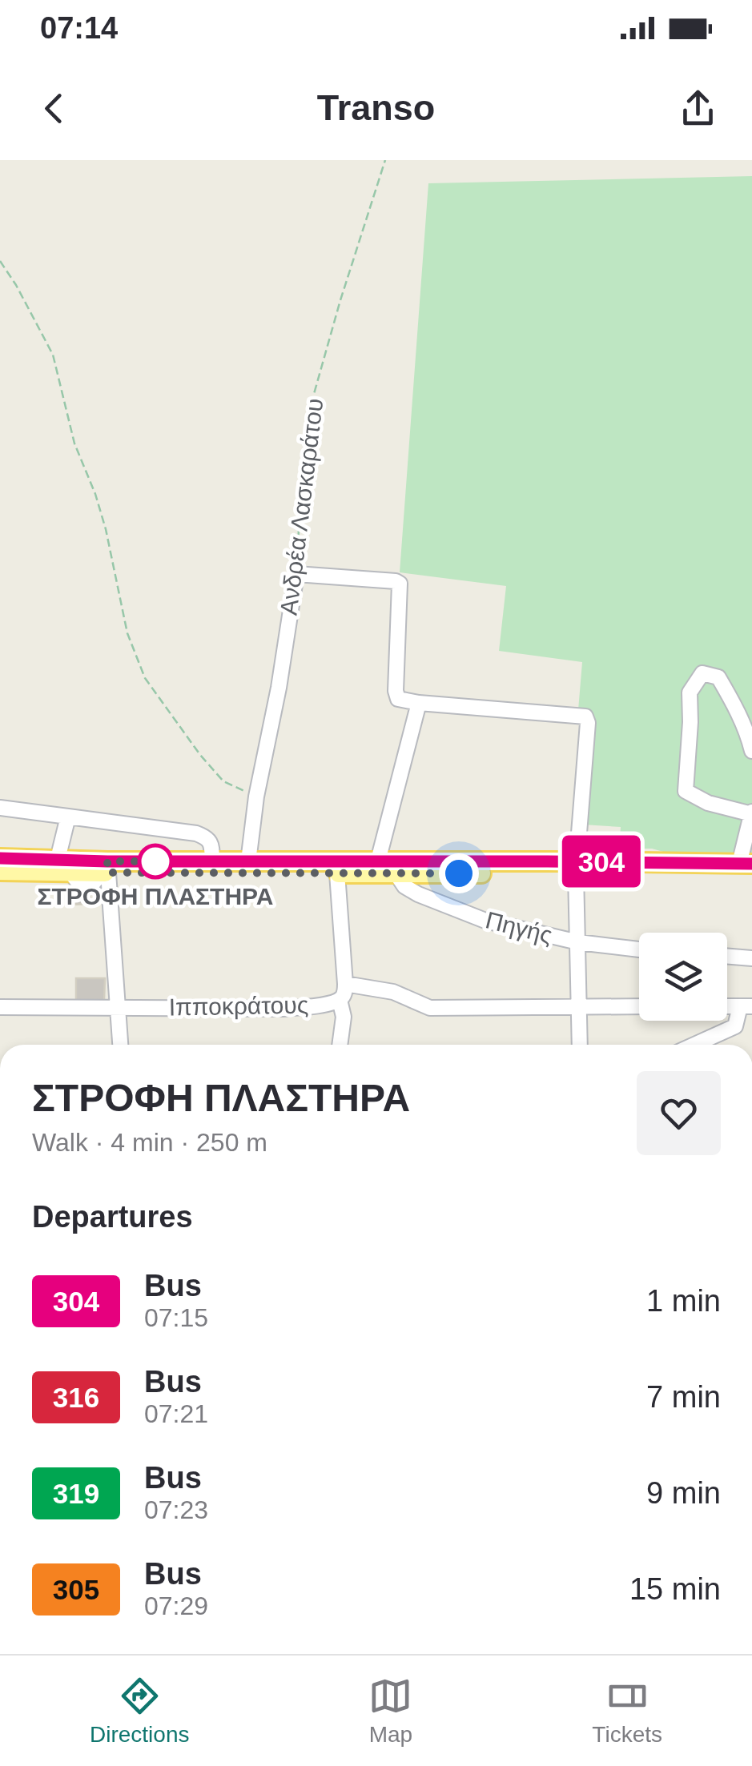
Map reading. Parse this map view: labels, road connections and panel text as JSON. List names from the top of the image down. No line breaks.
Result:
{"streets":{"street":["Ανδρέα Λασκαράτου","Πηγής","Ιπποκράτους"]},"places":["ΣΤΡΟΦΗ ΠΛΑΣΤΗΡΑ"],"lines":["bus line 304"],"page":{"status":"07:14","header":"Transo","on_map":"304","heading":[["ΣΤΡΟΦΗ ΠΛΑΣΤΗΡΑ","Walk · 4 min · 250 m"],"Departures"],"list":[{"mark":"304","name":"Bus","note":"07:15","value":"1 min"},{"mark":"316","name":"Bus","note":"07:21","value":"7 min"},{"mark":"319","name":"Bus","note":"07:23","value":"9 min"},{"mark":"305","name":"Bus","note":"07:29","value":"15 min"}],"tabs":["Directions","Map","Tickets"]}}
